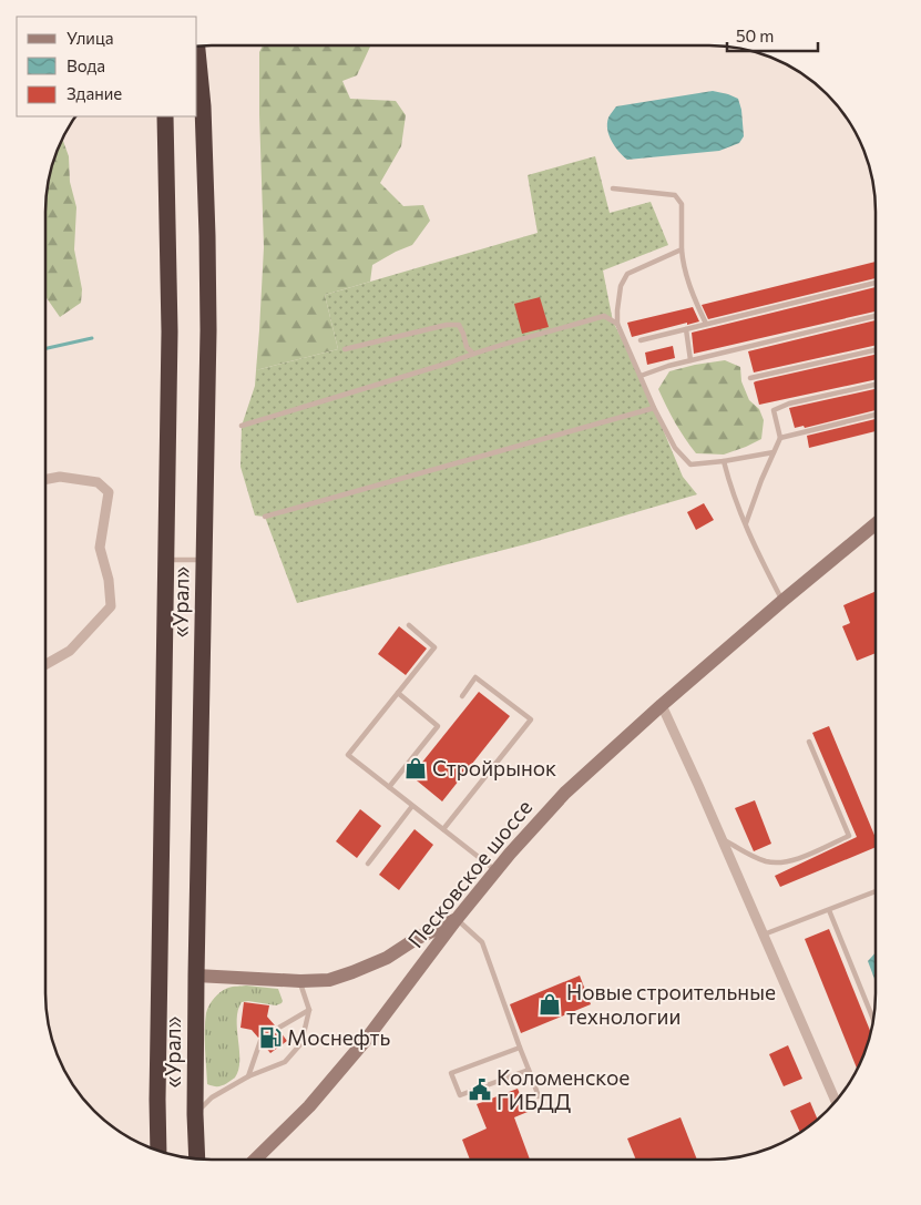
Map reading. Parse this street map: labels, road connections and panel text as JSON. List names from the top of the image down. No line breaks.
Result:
{"streets":{"highway":["«Урал»"],"street":["Песковское шоссе"]},"places":{"shop":["Стройрынок","Новые строительные технологии"],"fuel station":["Моснефть"],"public building":["Коломенское ГИБДД"]},"legend":["Улица","Вода","Здание"],"scale_bar":"50 m"}
